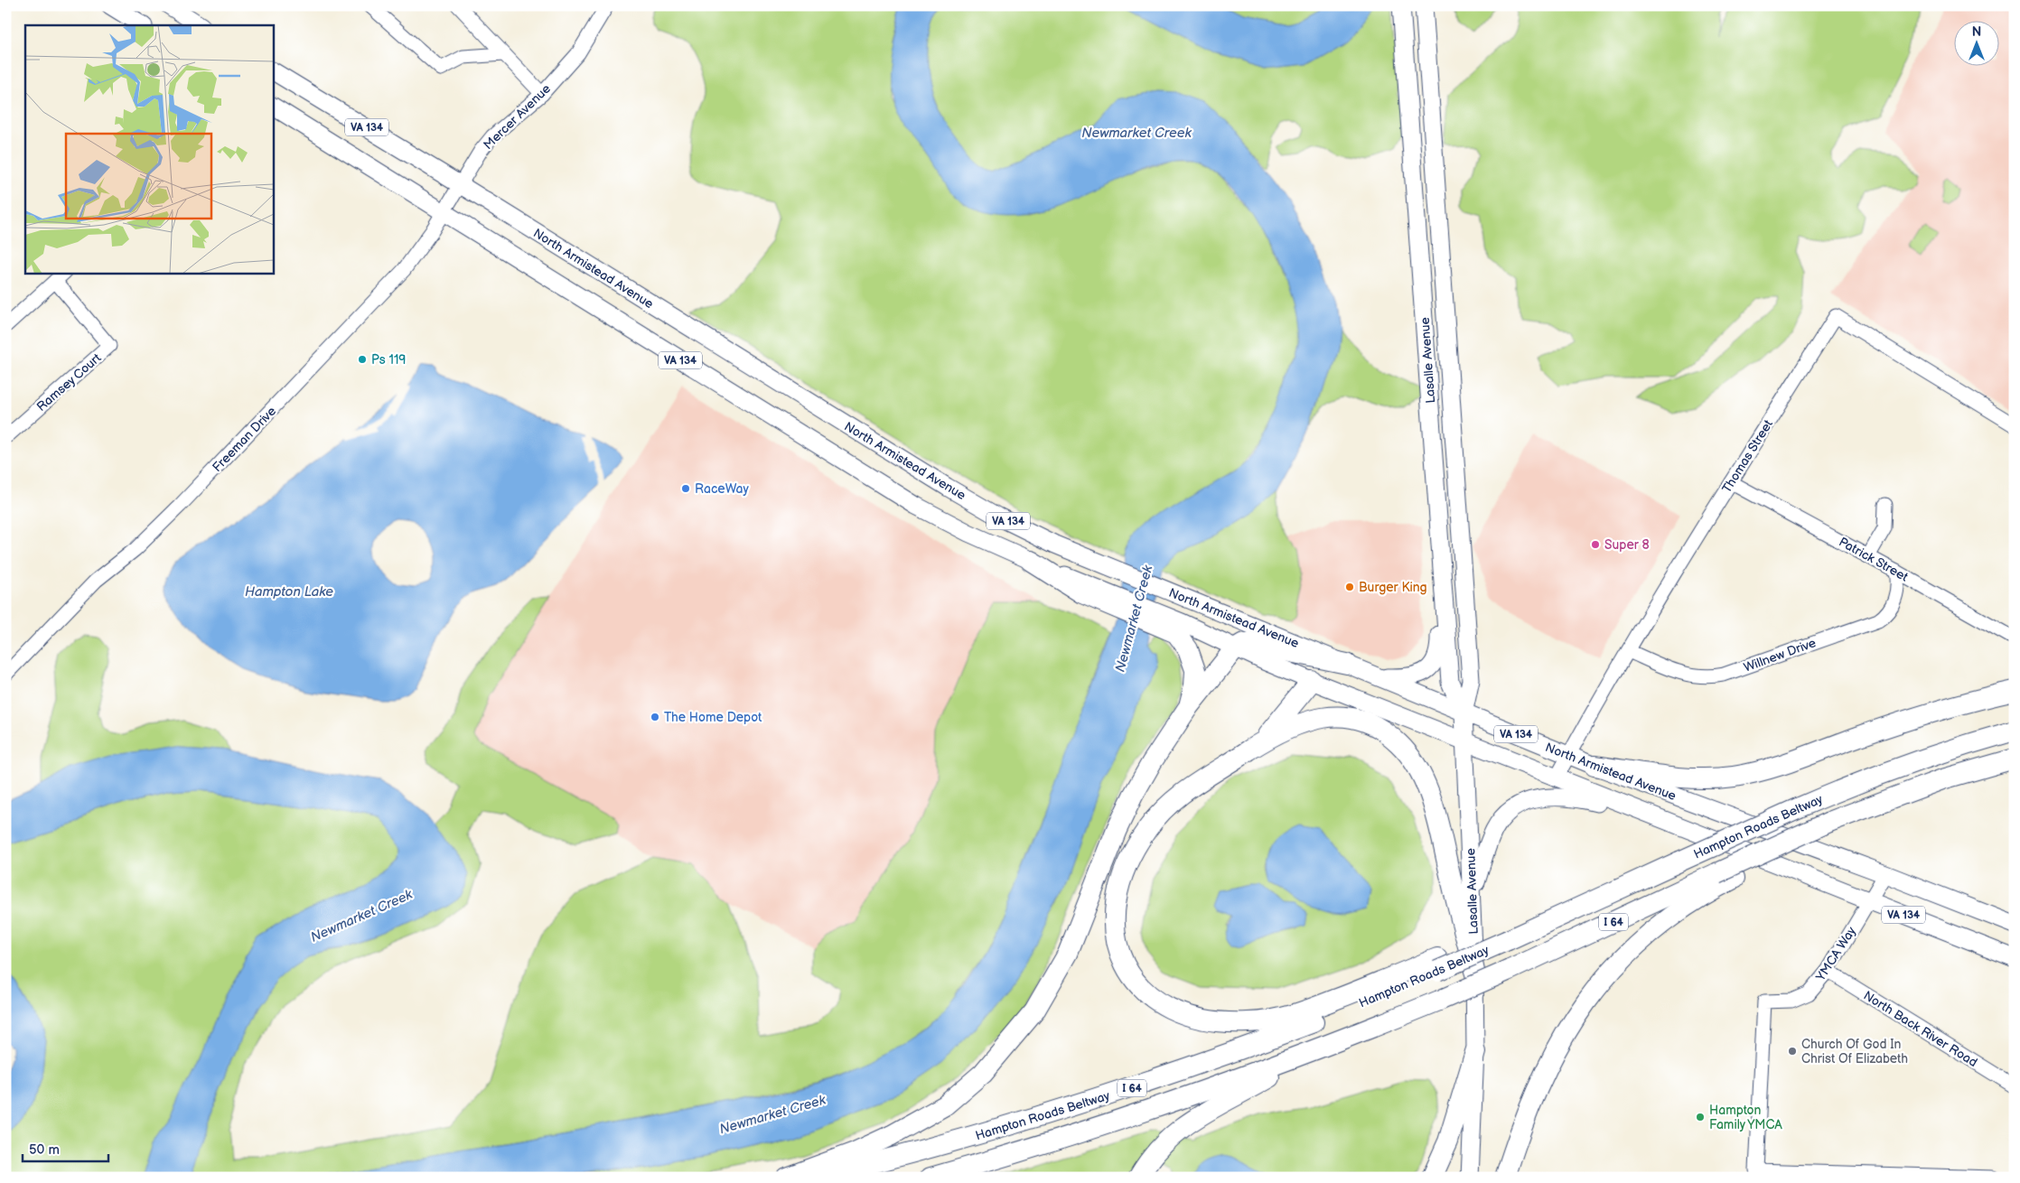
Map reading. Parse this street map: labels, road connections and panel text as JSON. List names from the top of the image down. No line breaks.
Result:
{"streets":{"highway":["Hampton Roads Beltway","I 64"],"main road":["VA 134","North Armistead Avenue","Lasalle Avenue"],"street":["Mercer Avenue","Ramsey Court","Freeman Drive","Thomas Street","Patrick Street","Willnew Drive","YMCA Way","North Back River Road"]},"crossings":[["Mercer Avenue","North Armistead Avenue"],["Mercer Avenue","Freeman Drive"],["VA 134","Freeman Drive"],["North Armistead Avenue","Lasalle Avenue"],["North Armistead Avenue","Freeman Drive"],["North Armistead Avenue","Thomas Street"],["North Armistead Avenue","YMCA Way"],["Thomas Street","Patrick Street"],["Thomas Street","Willnew Drive"],["Patrick Street","Willnew Drive"],["YMCA Way","North Back River Road"]],"water":["Newmarket Creek","Hampton Lake"],"places":["Ps 119","RaceWay","Super 8","Burger King","The Home Depot","Church Of God In Christ Of Elizabeth","Hampton Family YMCA"],"scale_bar":"50 m","north":"top"}
